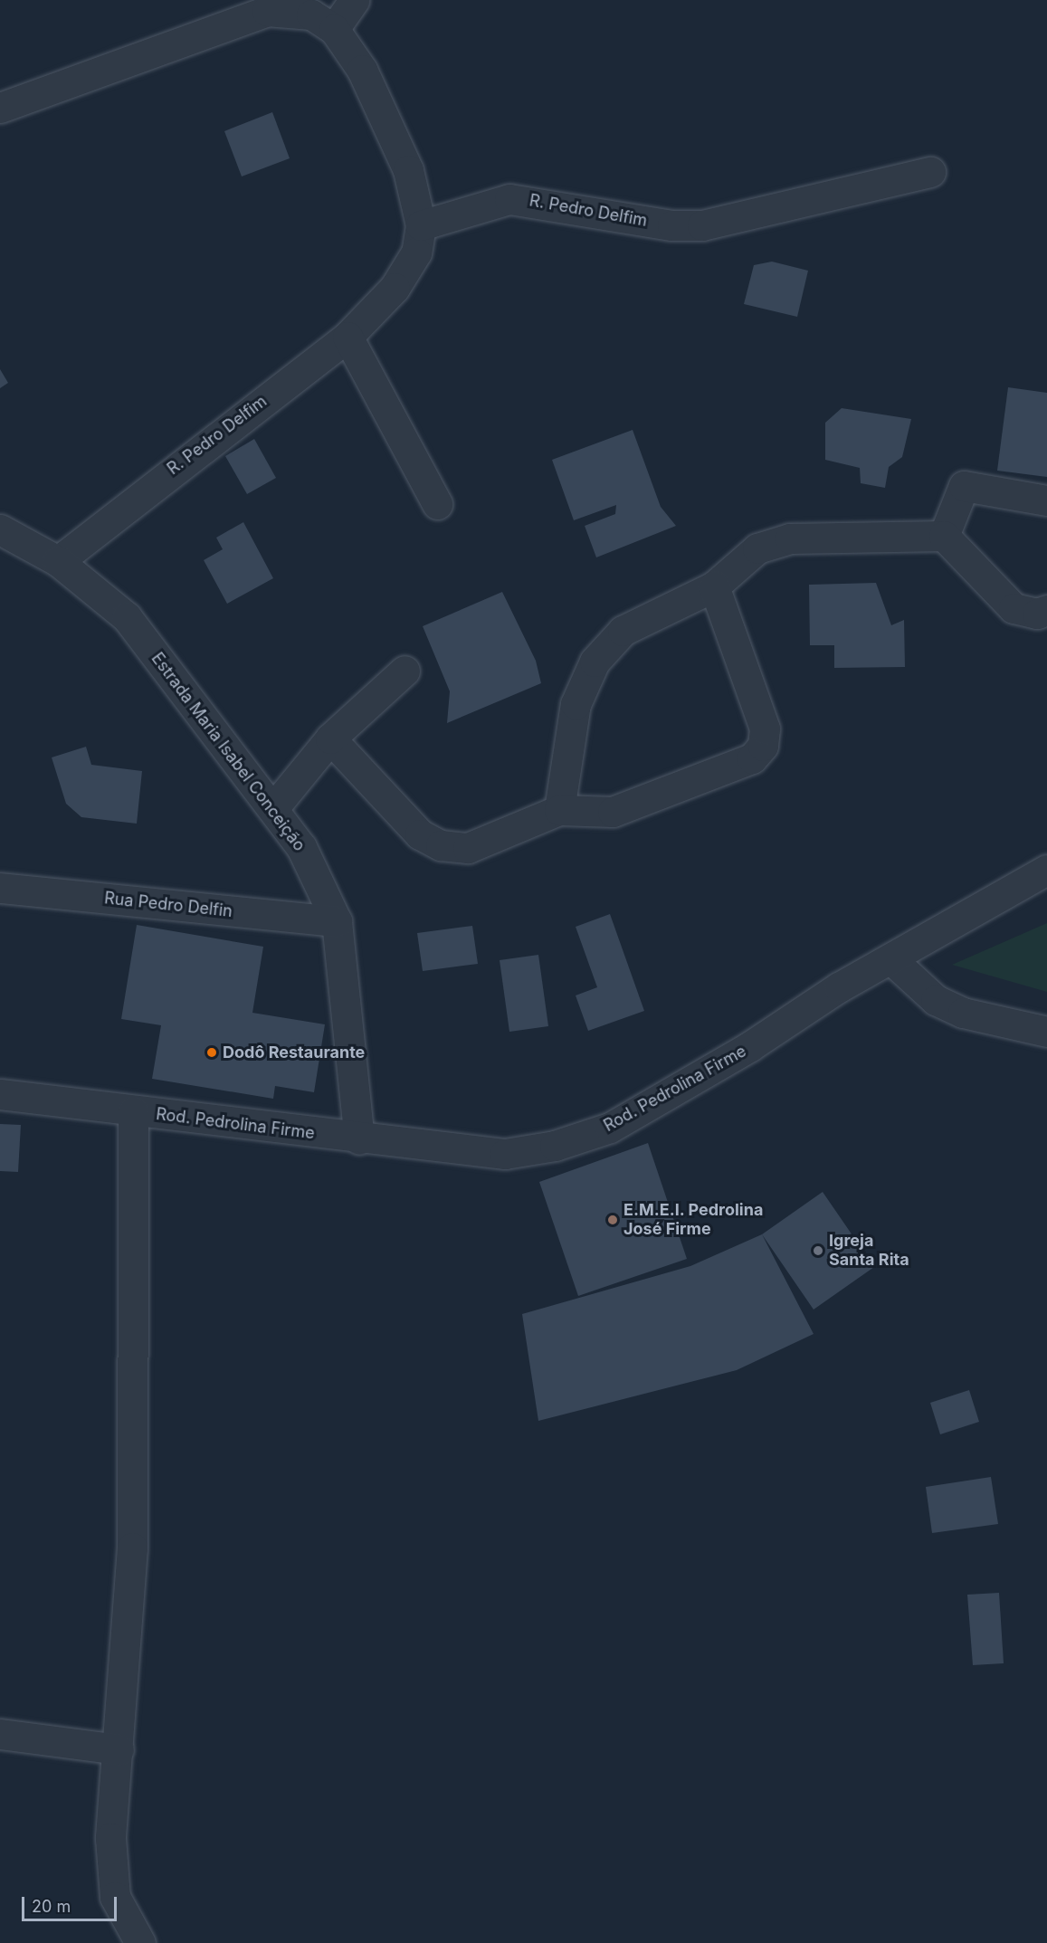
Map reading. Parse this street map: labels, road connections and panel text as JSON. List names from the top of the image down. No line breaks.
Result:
{"streets":{"street":["R. Pedro Delfim","Estrada Maria Isabel Conceição","Rua Pedro Delfin","Rod. Pedrolina Firme"]},"crossings":[["R. Pedro Delfim","Estrada Maria Isabel Conceição"],["Estrada Maria Isabel Conceição","Rua Pedro Delfin"],["Estrada Maria Isabel Conceição","Rod. Pedrolina Firme"]],"places":["Dodô Restaurante","E.M.E.I. Pedrolina José Firme","Igreja Santa Rita"],"scale_bar":"20 m"}
